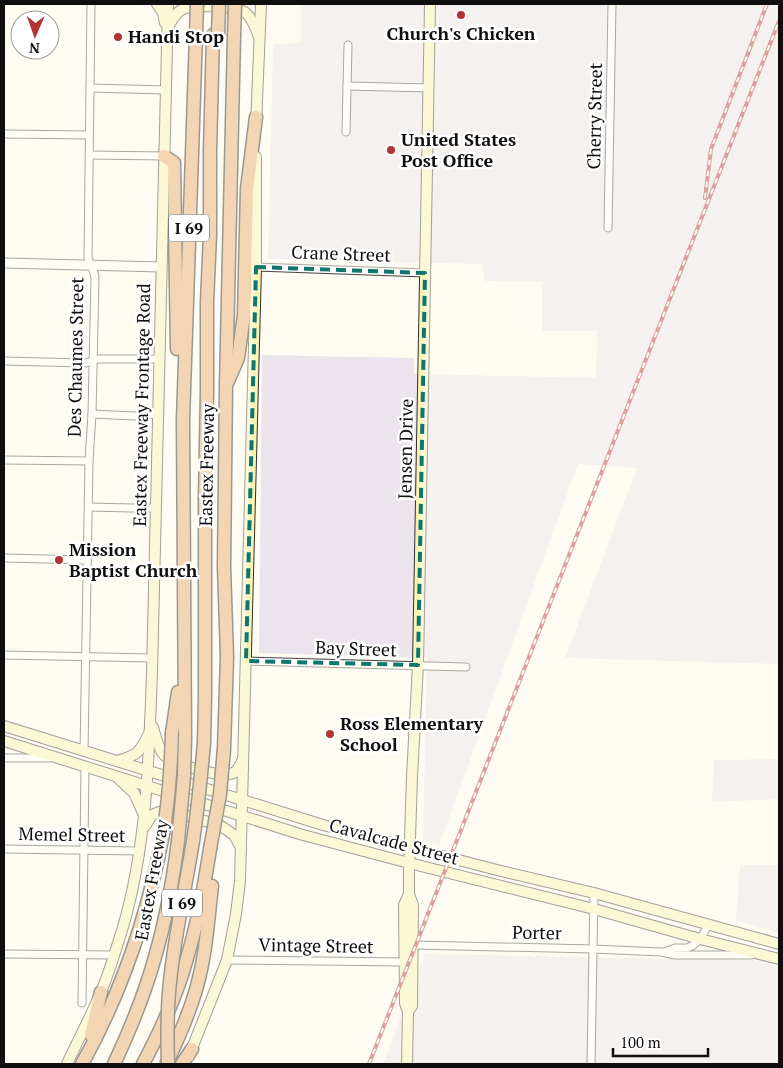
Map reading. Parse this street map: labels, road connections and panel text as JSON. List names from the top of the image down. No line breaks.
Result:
{"streets":{"highway":["I 69","Eastex Freeway"],"main road":["Eastex Freeway Frontage Road","Jensen Drive","Cavalcade Street"],"street":["Cherry Street","Crane Street","Des Chaumes Street","Bay Street","Memel Street","Porter","Vintage Street"]},"crossings":[["Crane Street","Jensen Drive"],["Des Chaumes Street","Cavalcade Street"],["Eastex Freeway Frontage Road","Memel Street"],["Eastex Freeway Frontage Road","Cavalcade Street"],["Jensen Drive","Bay Street"],["Jensen Drive","Cavalcade Street"],["Jensen Drive","Porter"],["Jensen Drive","Vintage Street"],["Cavalcade Street","Porter"]],"places":["Church's Chicken","Handi Stop","United States Post Office","Mission Baptist Church","Ross Elementary School"],"scale_bar":"100 m","north":"bottom"}
